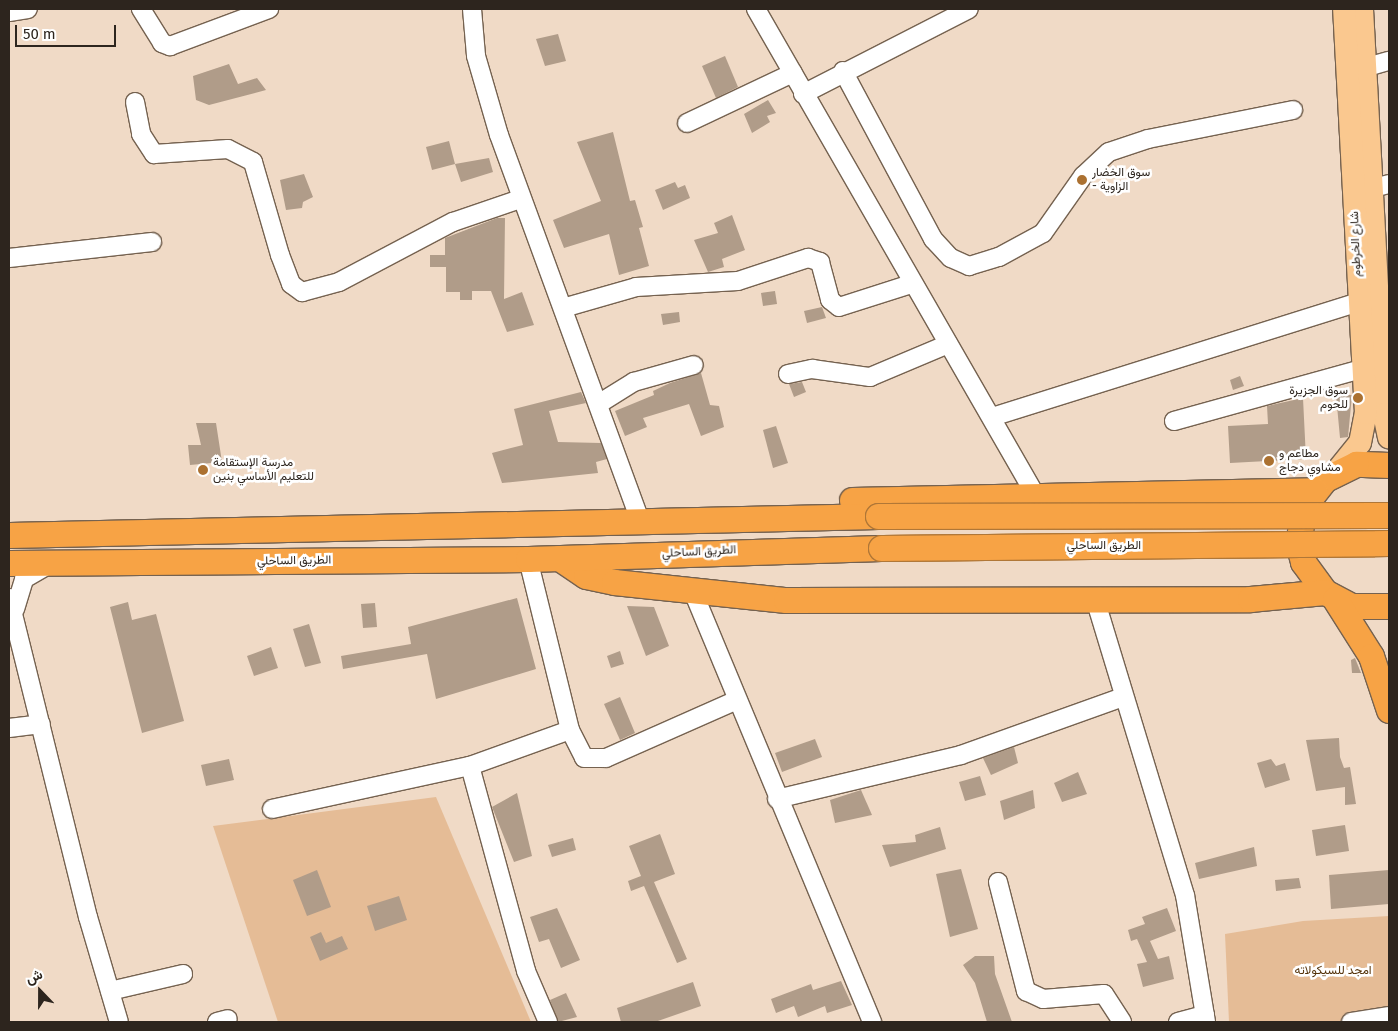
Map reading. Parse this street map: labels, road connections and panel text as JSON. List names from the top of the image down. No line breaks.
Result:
{"streets":{"highway":["الطريق الساحلي"],"main road":["شارع الخرطوم"]},"parks":["امجد للسيكولاته"],"places":["سوق الخضار - الزاوية","سوق الجزيرة للحوم","مطاعم و مشاوي دجاج","مدرسة اﻹستقامة للتعليم اﻷساسي بنين"],"scale_bar":"50 m","north":"top"}
